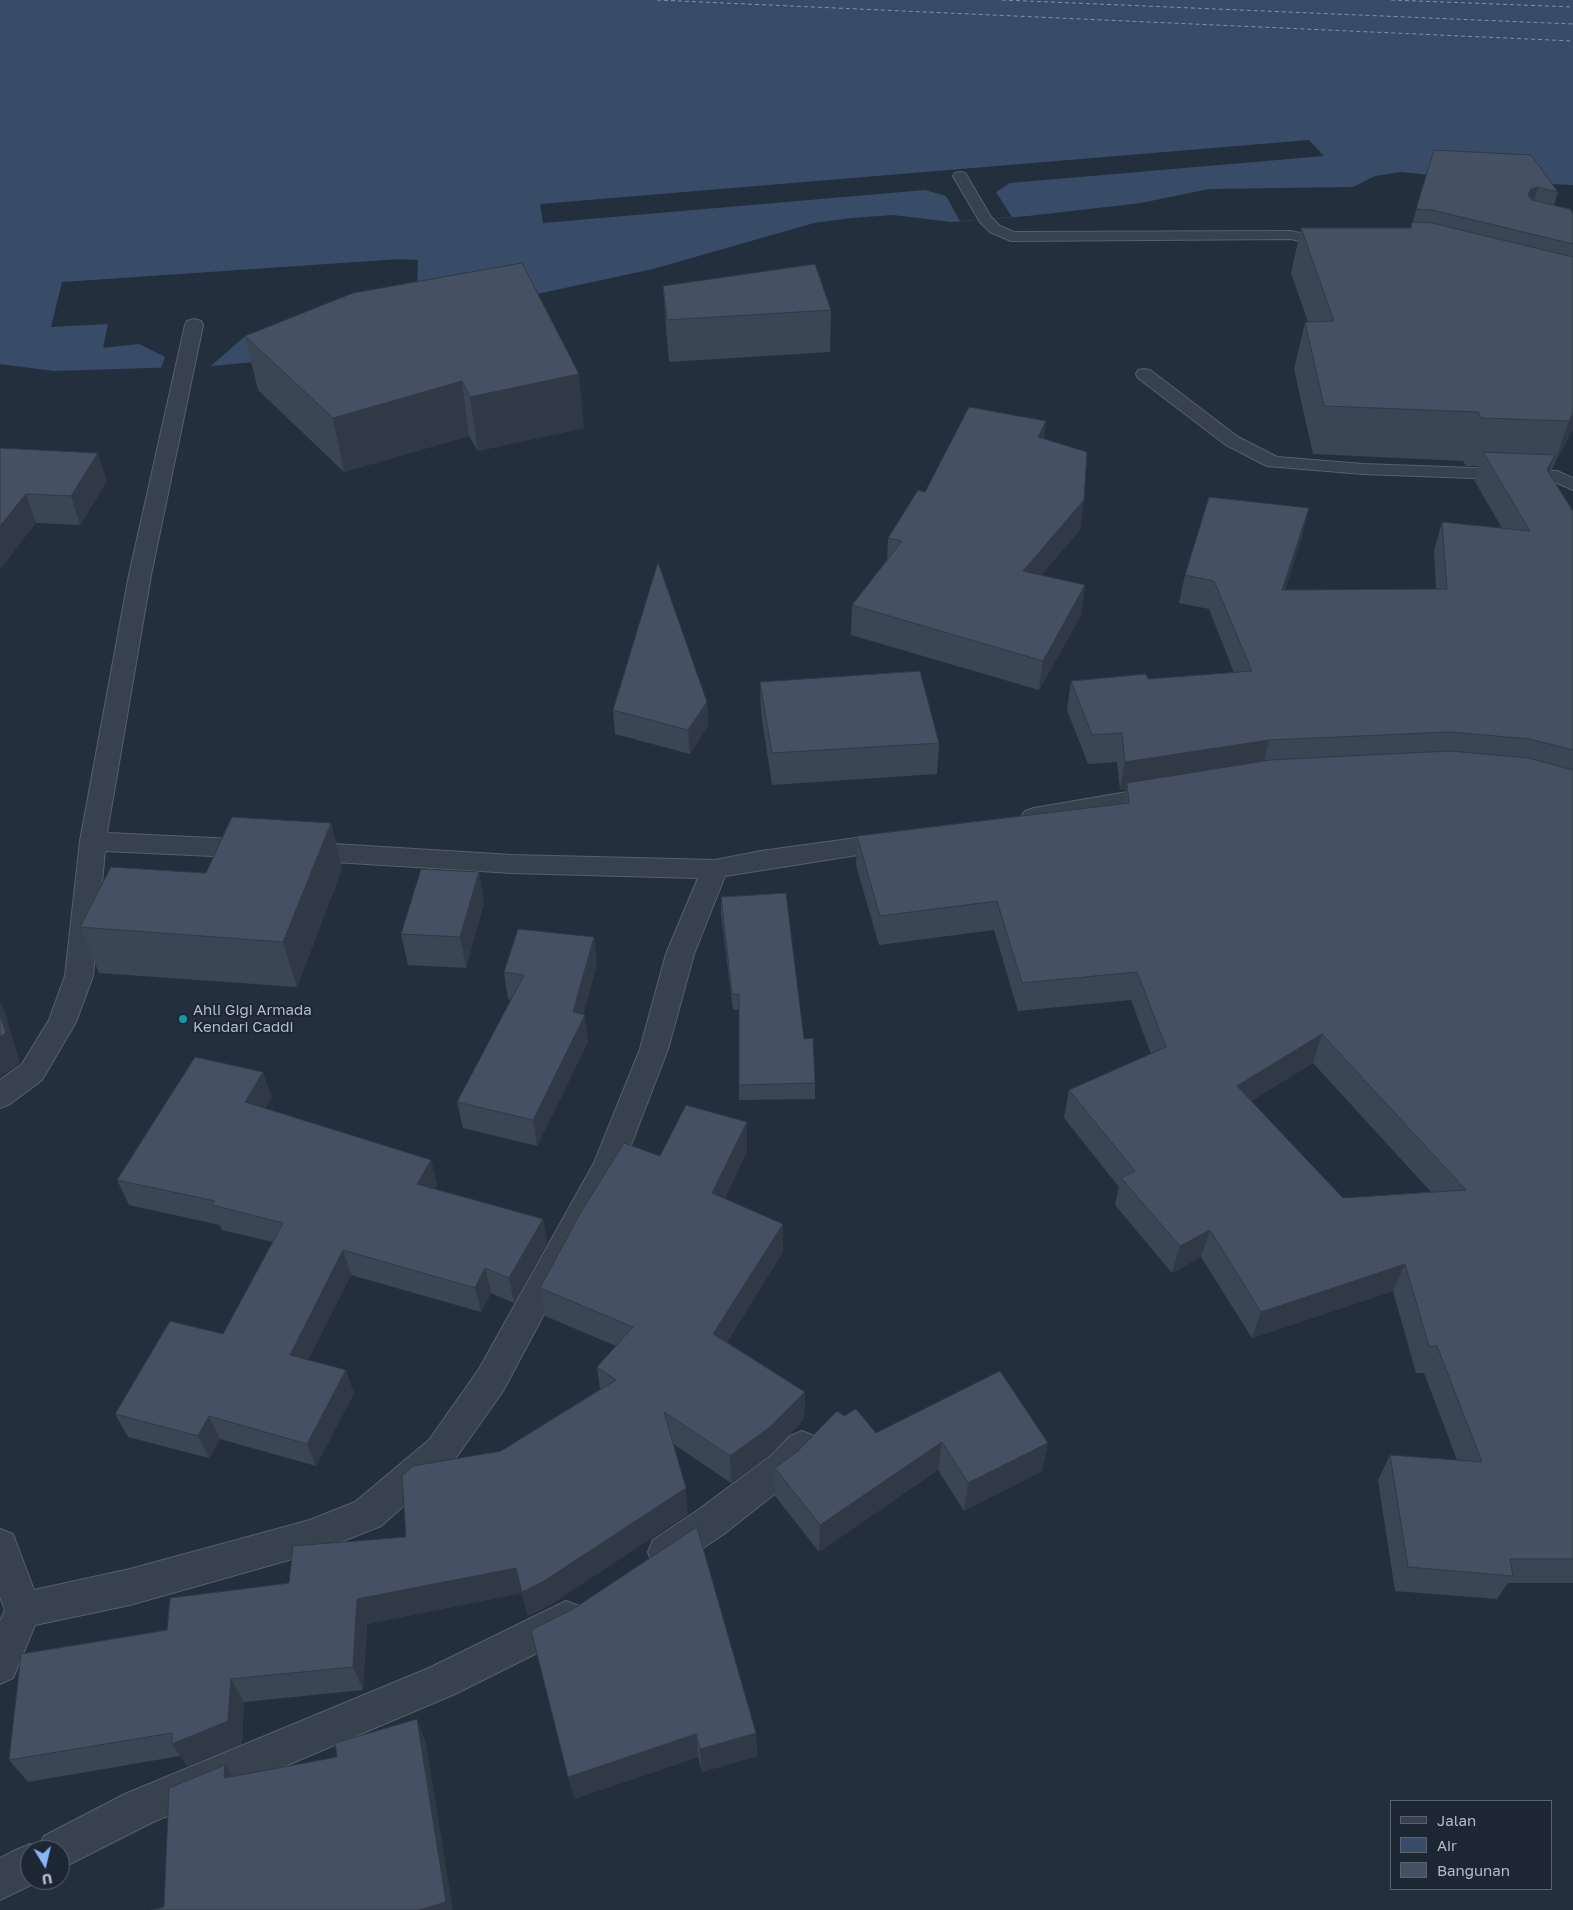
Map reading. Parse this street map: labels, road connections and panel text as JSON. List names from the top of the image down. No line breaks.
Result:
{"places":["Ahli Gigi Armada Kendari Caddi"],"legend":["Jalan","Air","Bangunan"],"north":"bottom"}
